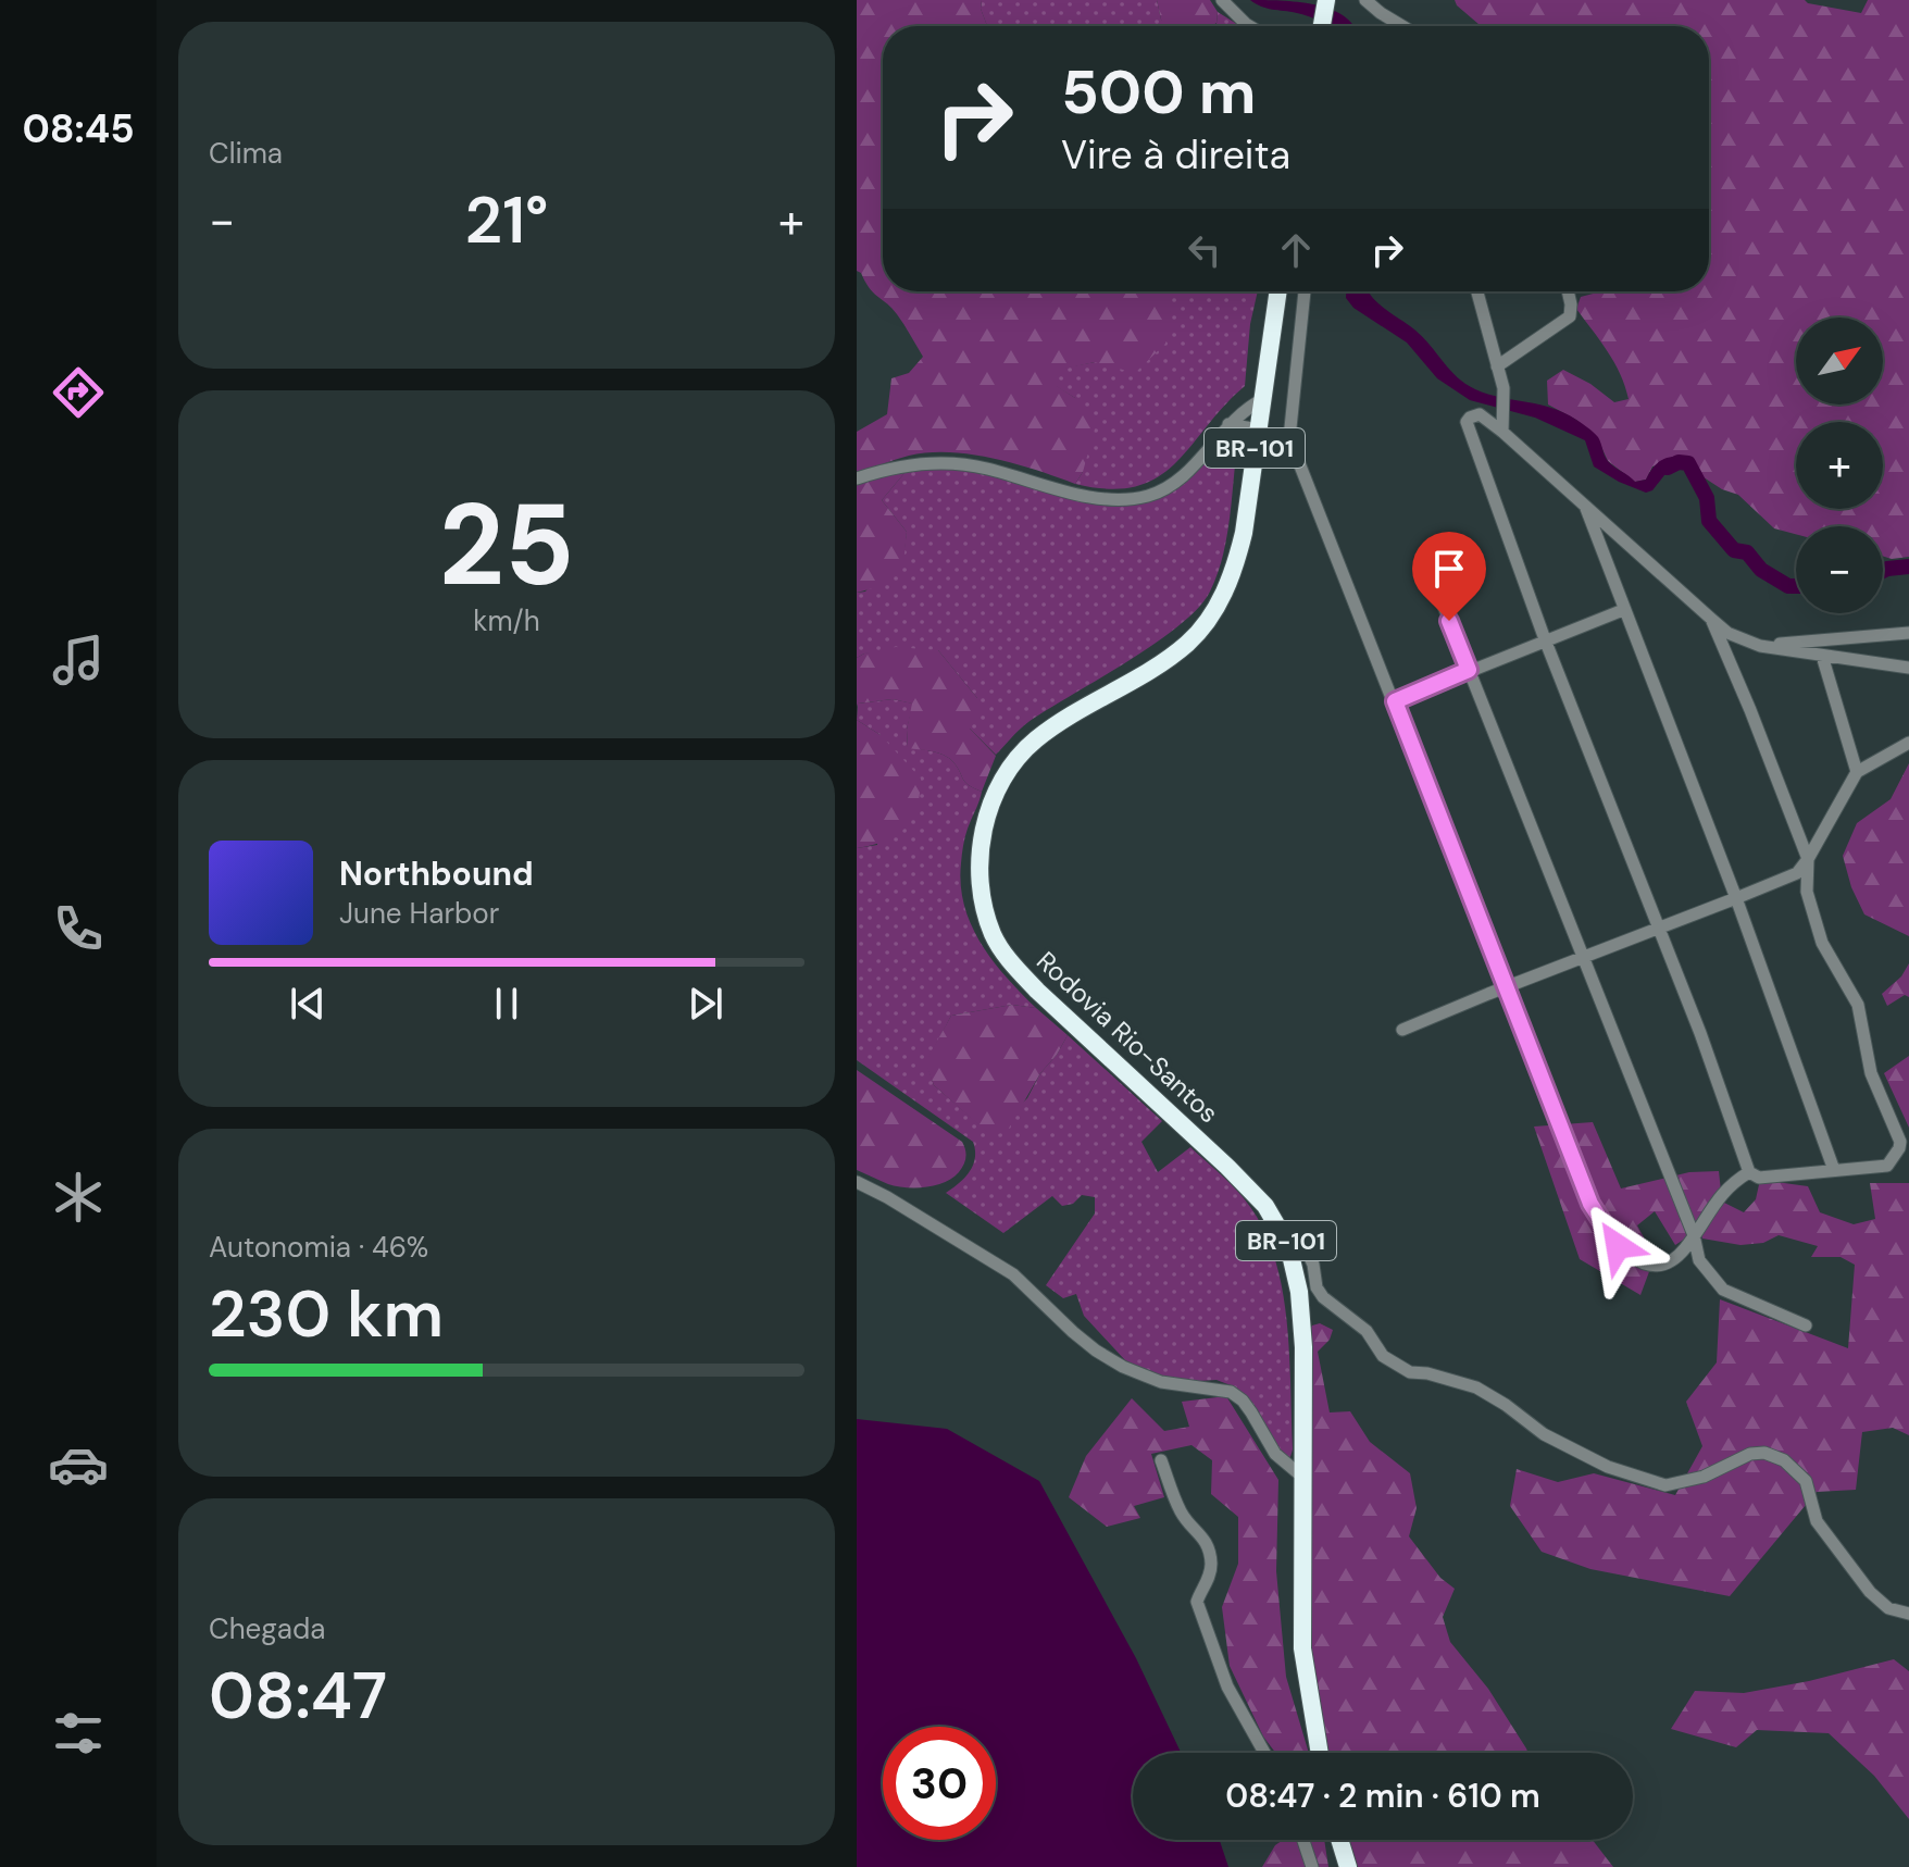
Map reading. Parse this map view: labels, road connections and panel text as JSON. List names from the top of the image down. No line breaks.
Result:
{"streets":{"highway":["BR-101","Rodovia Rio-Santos"]},"north":"top right","page":{"tabs":"08:45","tile":["Clima",["25","km/h"],["Autonomia · 46%","230 km"],["Chegada","08:47"]],"turn":["500 m","Vire à direita"],"heat":["−","21°","+"],"map_buttons":["+","−"],"song":["Northbound","June Harbor"],"limit":"30","trip":"08:47 · 2 min · 610 m"}}
